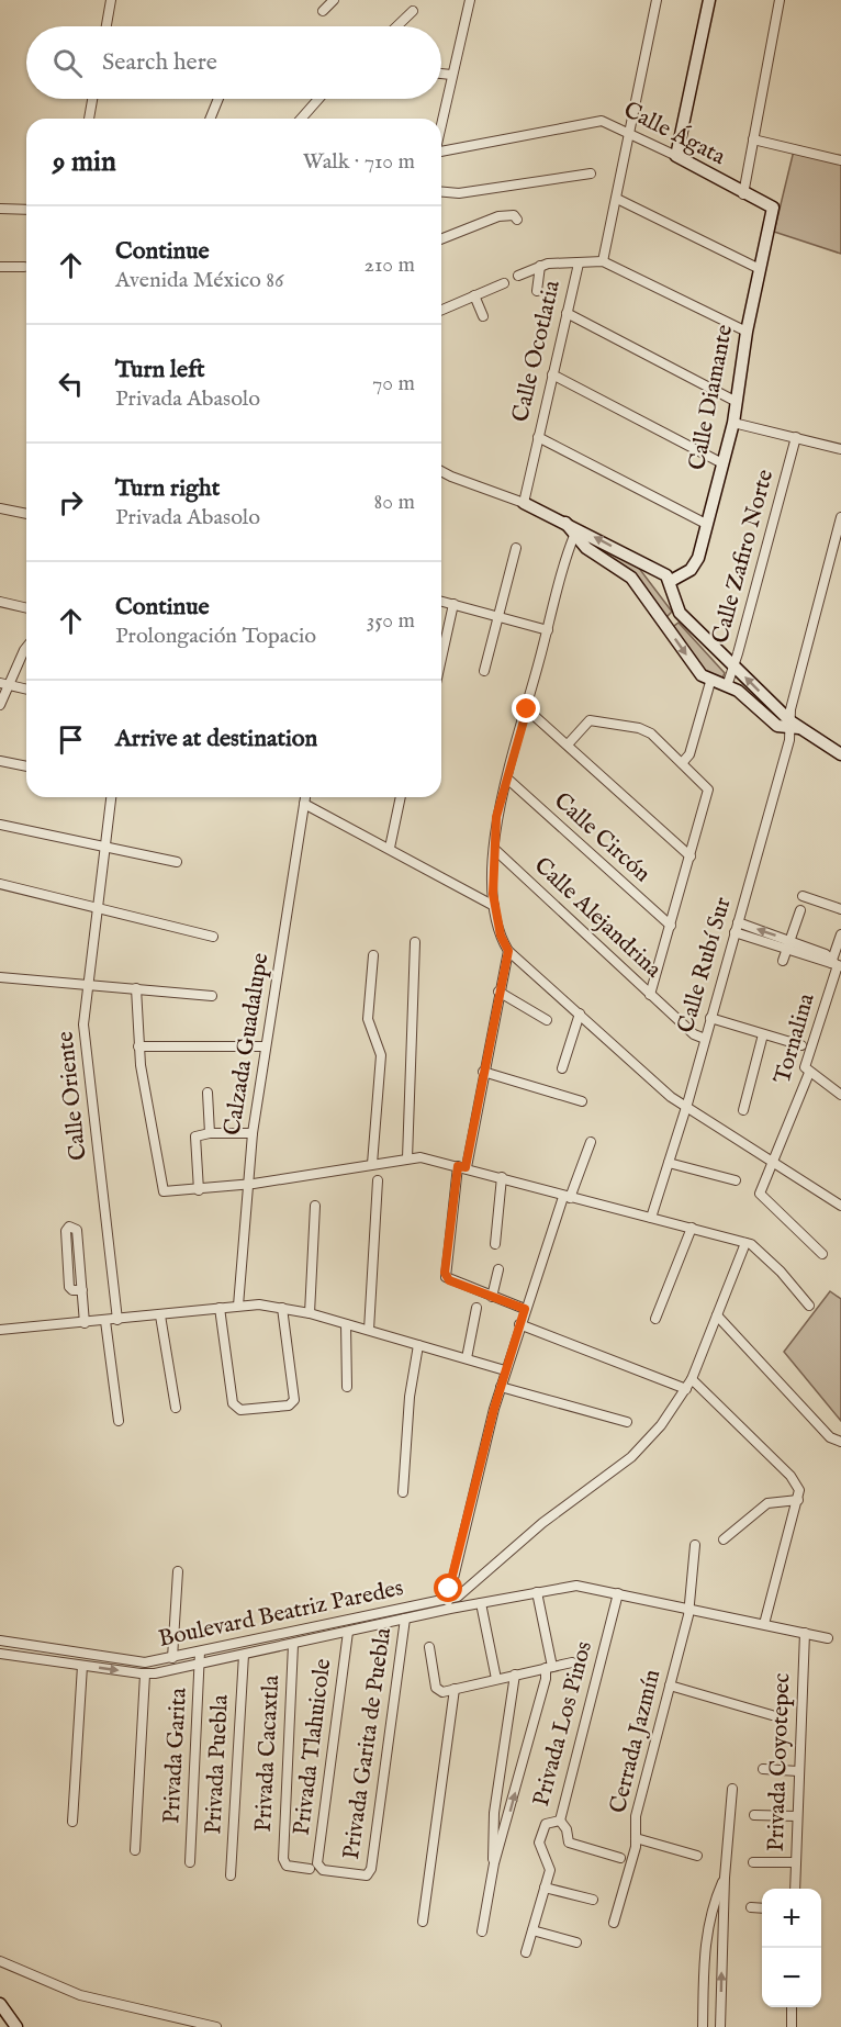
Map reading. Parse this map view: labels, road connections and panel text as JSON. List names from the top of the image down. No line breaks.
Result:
{"streets":{"street":["Calle Ágata","Calle Ocotlatia","Calle Diamante","Calle Zafiro Norte","Calle Circón","Calle Alejandrina","Calle Rubí Sur","Tornalina","Calzada Guadalupe","Calle Oriente","Boulevard Beatriz Paredes","Privada Los Pinos","Cerrada Jazmín","Privada Garita de Puebla","Privada Tlahuicole","Privada Cacaxtla","Privada Garita","Privada Coyotepec","Privada Puebla"]},"crossings":[["Calle Ágata","Calle Diamante"],["Calle Alejandrina","Calle Rubí Sur"],["Boulevard Beatriz Paredes","Privada Los Pinos"],["Boulevard Beatriz Paredes","Cerrada Jazmín"],["Boulevard Beatriz Paredes","Privada Garita de Puebla"],["Boulevard Beatriz Paredes","Privada Tlahuicole"],["Boulevard Beatriz Paredes","Privada Cacaxtla"],["Boulevard Beatriz Paredes","Privada Garita"],["Boulevard Beatriz Paredes","Privada Coyotepec"],["Boulevard Beatriz Paredes","Privada Puebla"],["Privada Garita de Puebla","Privada Tlahuicole"],["Privada Garita de Puebla","Privada Cacaxtla"],["Privada Tlahuicole","Privada Cacaxtla"]],"page":{"search":"Search here","heading":["9 min","Walk · 710 m"],"list":[["Continue","Avenida México 86","210 m"],["Turn left","Privada Abasolo","70 m"],["Turn right","Privada Abasolo","80 m"],["Continue","Prolongación Topacio","350 m"],"Arrive at destination"],"map_buttons":["+","−"]}}
